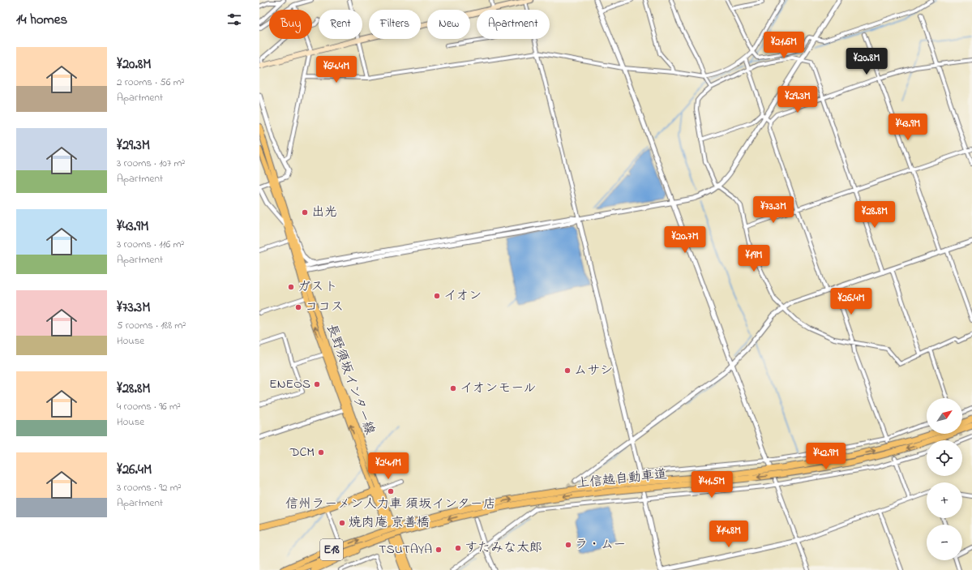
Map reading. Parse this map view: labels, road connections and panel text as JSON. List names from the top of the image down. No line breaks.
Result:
{"streets":{"highway":["上信越自動車道","E18"],"main road":["長野須坂インター線"]},"places":["出光","ガスト","イオン","ココス","ムサシ","ENEOS","イオンモール","DCM","信州ラーメン人力車 須坂インター店","焼肉庵 京善橋","ラ・ムー","すたみな太郎","TSUTAYA"],"north":"top right","page":{"heading":"14 homes","chip":["Buy","Rent","Filters","New","Apartment"],"price":["¥21.6M","¥20.8M","¥64.4M","¥29.3M","¥43.9M","¥73.3M","¥28.8M","¥20.7M","¥19M","¥26.4M","¥42.9M","¥24.1M","¥41.5M","¥14.8M"],"list":[{"name":"¥20.8M","note":"2 rooms · 56 m² · Apartment"},{"name":"¥29.3M","note":"3 rooms · 107 m² · Apartment"},{"name":"¥43.9M","note":"3 rooms · 116 m² · Apartment"},{"name":"¥73.3M","note":"5 rooms · 188 m² · House"},{"name":"¥28.8M","note":"4 rooms · 96 m² · House"},{"name":"¥26.4M","note":"3 rooms · 92 m² · Apartment"}],"map_buttons":["+","−"]}}
